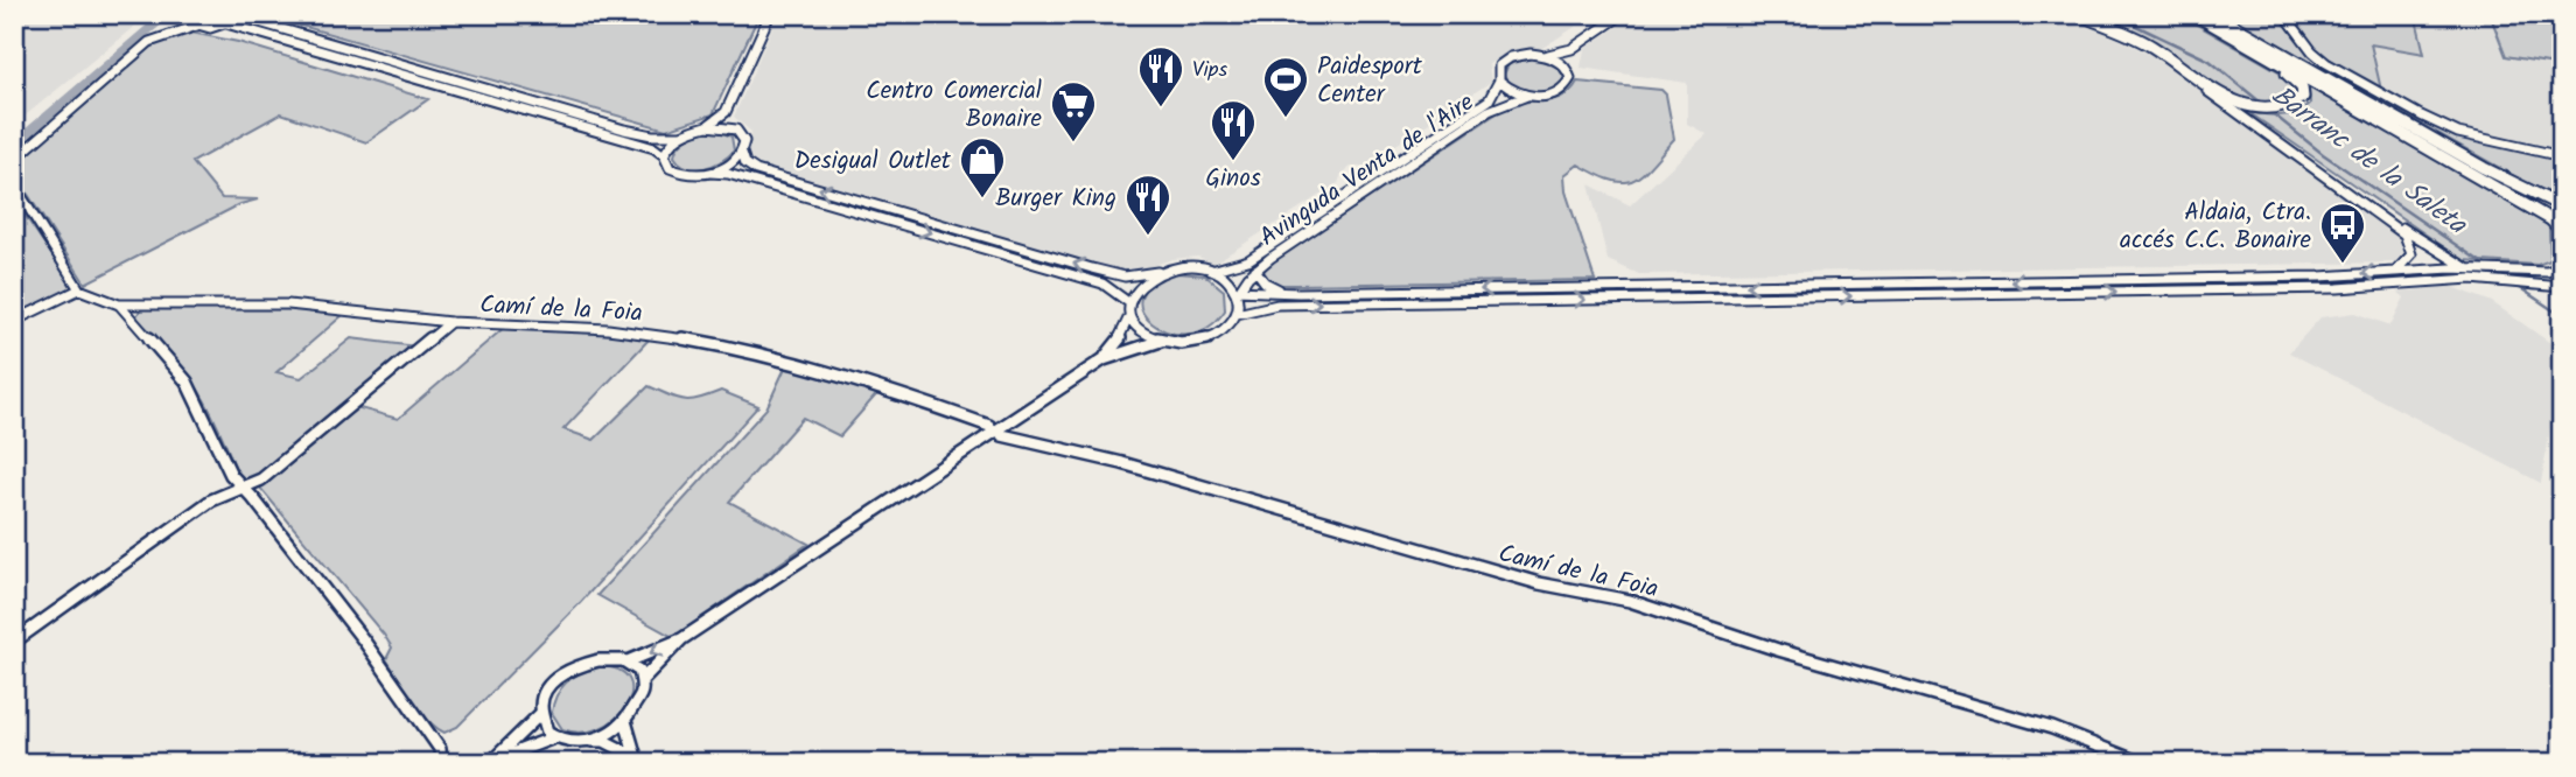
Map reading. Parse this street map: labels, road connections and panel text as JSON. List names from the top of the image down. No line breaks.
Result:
{"streets":{"street":["Avinguda Venta de l'Aire","Camí de la Foia"]},"water":["Barranc de la Saleta"],"places":{"restaurant":["Vips","Ginos","Burger King"],"sports":["Paidesport Center"],"supermarket":["Centro Comercial Bonaire"],"shop":["Desigual Outlet"],"bus stop":["Aldaia, Ctra. accés C.C. Bonaire"]}}
